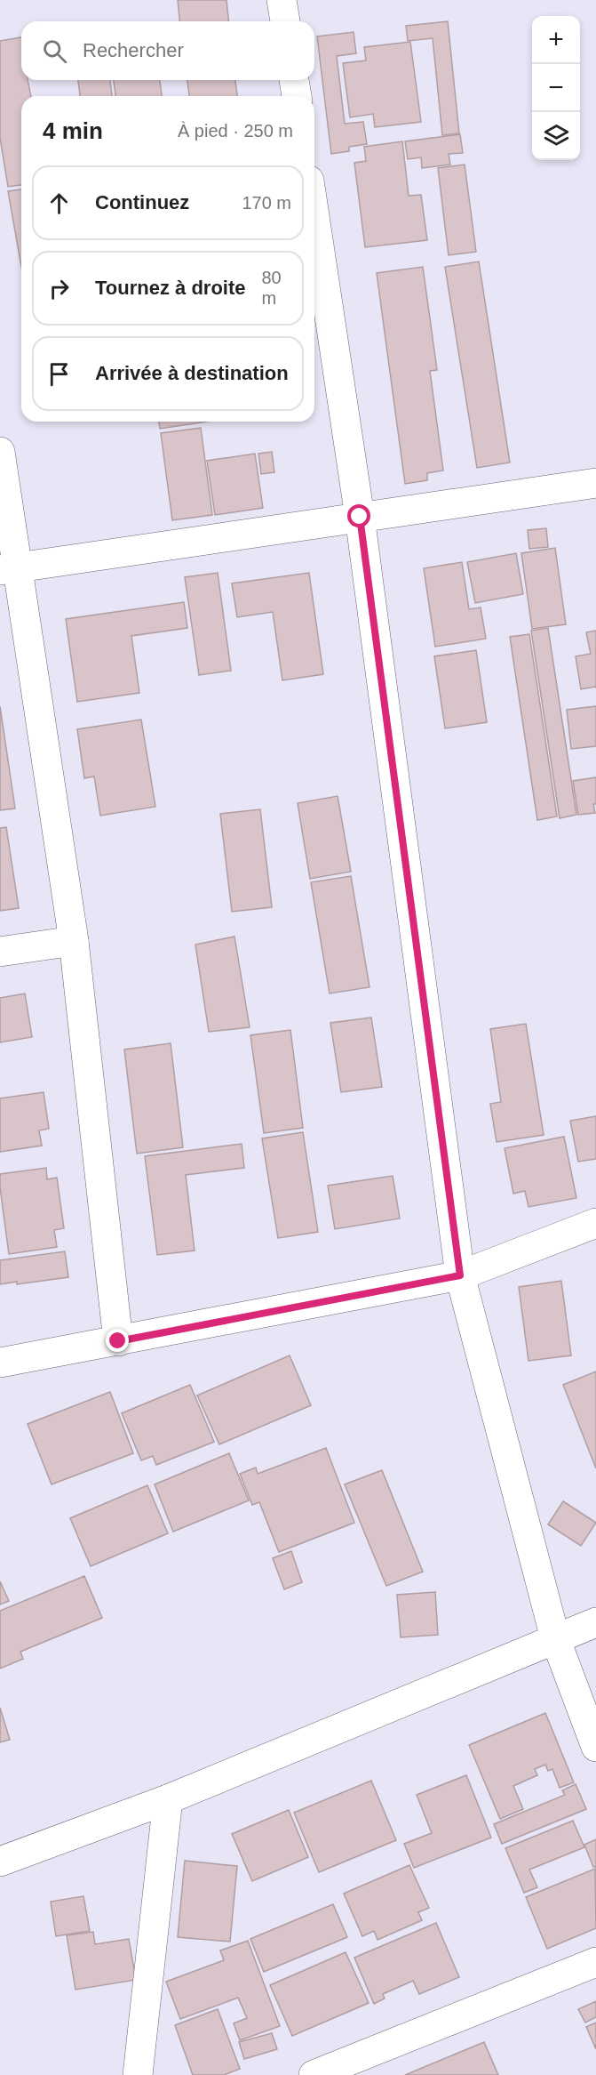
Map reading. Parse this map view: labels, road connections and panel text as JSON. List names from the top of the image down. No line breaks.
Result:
{"page":{"map_buttons":["+","−"],"search":"Rechercher","heading":["4 min","À pied · 250 m"],"list":[["Continuez","170 m"],["Tournez à droite","80 m"],"Arrivée à destination"]}}
